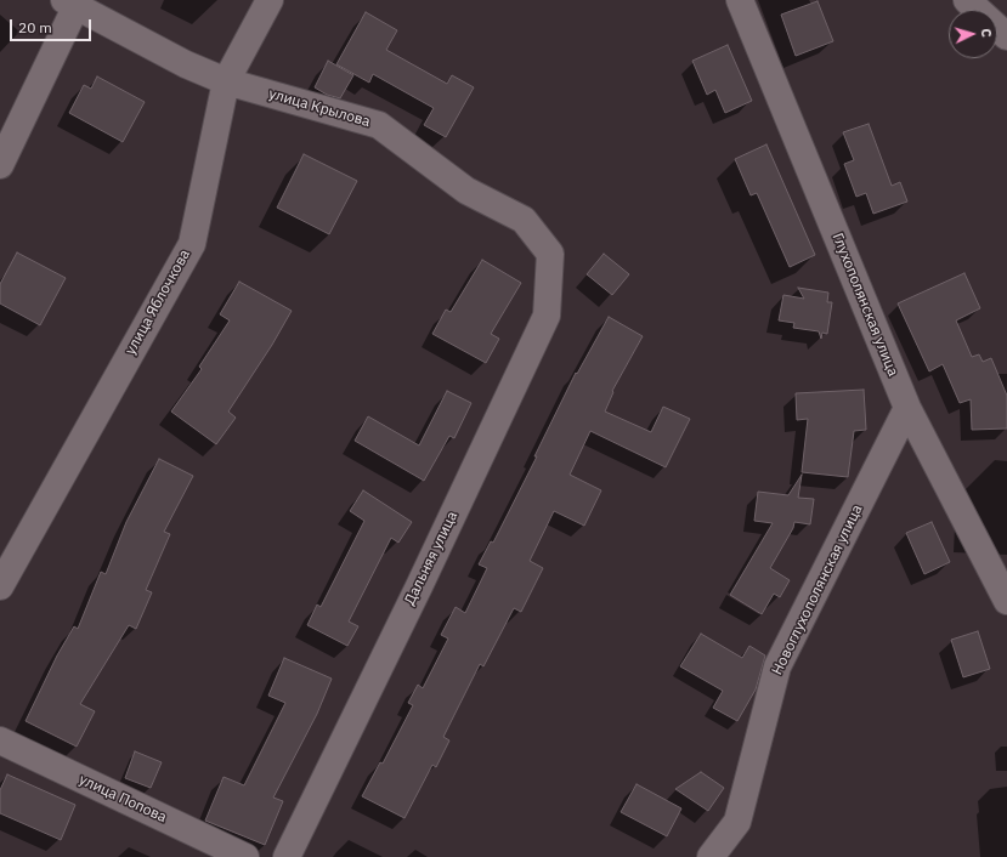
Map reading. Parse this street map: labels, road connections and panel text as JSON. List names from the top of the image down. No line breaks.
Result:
{"streets":{"street":["улица Крылова","улица Яблочкова","Глухополянская улица","Дальняя улица","Новоглухополянская улица","улица Попова"]},"crossings":[["улица Крылова","улица Яблочкова"],["улица Крылова","Дальняя улица"],["Глухополянская улица","Новоглухополянская улица"]],"scale_bar":"20 m","north":"right"}
